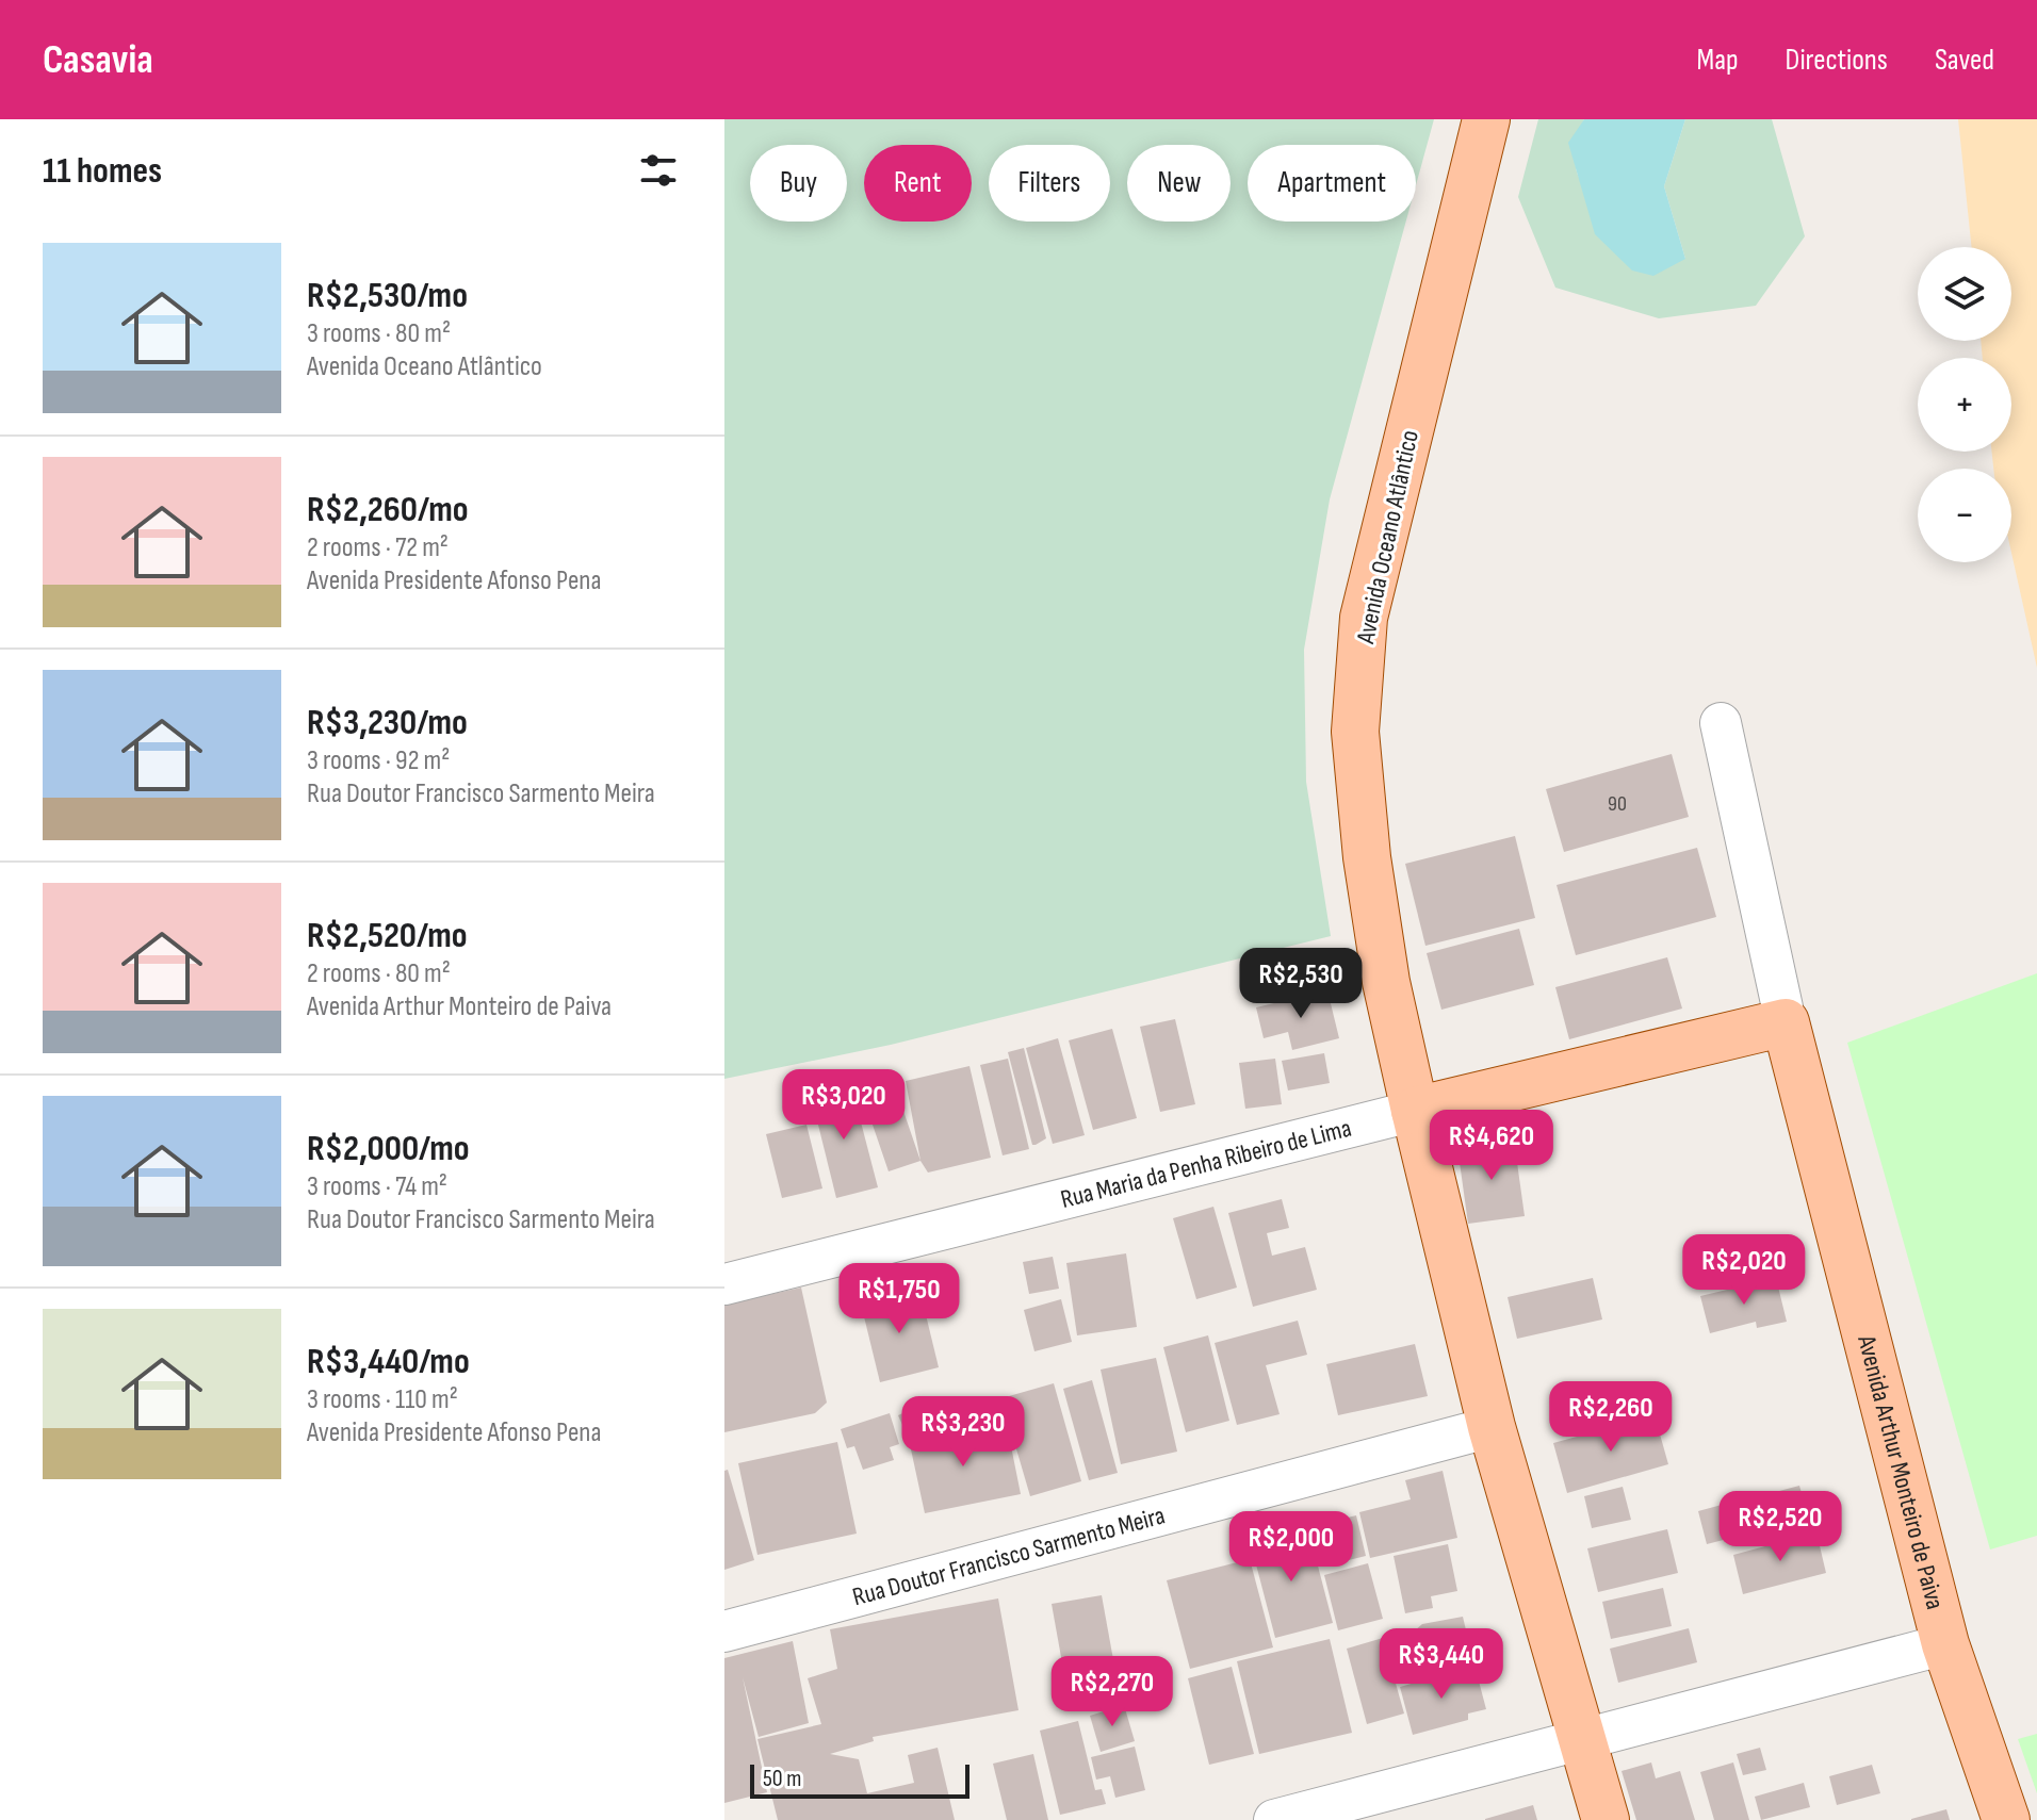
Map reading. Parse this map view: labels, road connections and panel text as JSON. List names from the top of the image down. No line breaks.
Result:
{"streets":{"main road":["Avenida Oceano Atlântico","Rua Maria da Penha Ribeiro de Lima","Avenida Arthur Monteiro de Paiva"],"street":["Rua Doutor Francisco Sarmento Meira"]},"crossings":[["Avenida Oceano Atlântico","Rua Maria da Penha Ribeiro de Lima"],["Avenida Oceano Atlântico","Rua Doutor Francisco Sarmento Meira"],["Rua Maria da Penha Ribeiro de Lima","Avenida Arthur Monteiro de Paiva"]],"house_numbers":["90"],"scale_bar":"50 m","page":{"header":"Casavia","nav":["Map","Directions","Saved"],"heading":"11 homes","chip":["Buy","Rent","Filters","New","Apartment"],"list":[{"name":"R$2,530/mo","note":"3 rooms · 80 m² · Avenida Oceano Atlântico"},{"name":"R$2,260/mo","note":"2 rooms · 72 m² · Avenida Presidente Afonso Pena"},{"name":"R$3,230/mo","note":"3 rooms · 92 m² · Rua Doutor Francisco Sarmento Meira"},{"name":"R$2,520/mo","note":"2 rooms · 80 m² · Avenida Arthur Monteiro de Paiva"},{"name":"R$2,000/mo","note":"3 rooms · 74 m² · Rua Doutor Francisco Sarmento Meira"},{"name":"R$3,440/mo","note":"3 rooms · 110 m² · Avenida Presidente Afonso Pena"}],"map_buttons":["+","−"],"price":["R$2,530","R$3,020","R$4,620","R$2,020","R$1,750","R$2,260","R$3,230","R$2,520","R$2,000","R$3,440","R$2,270"],"scale":"50 m"}}
